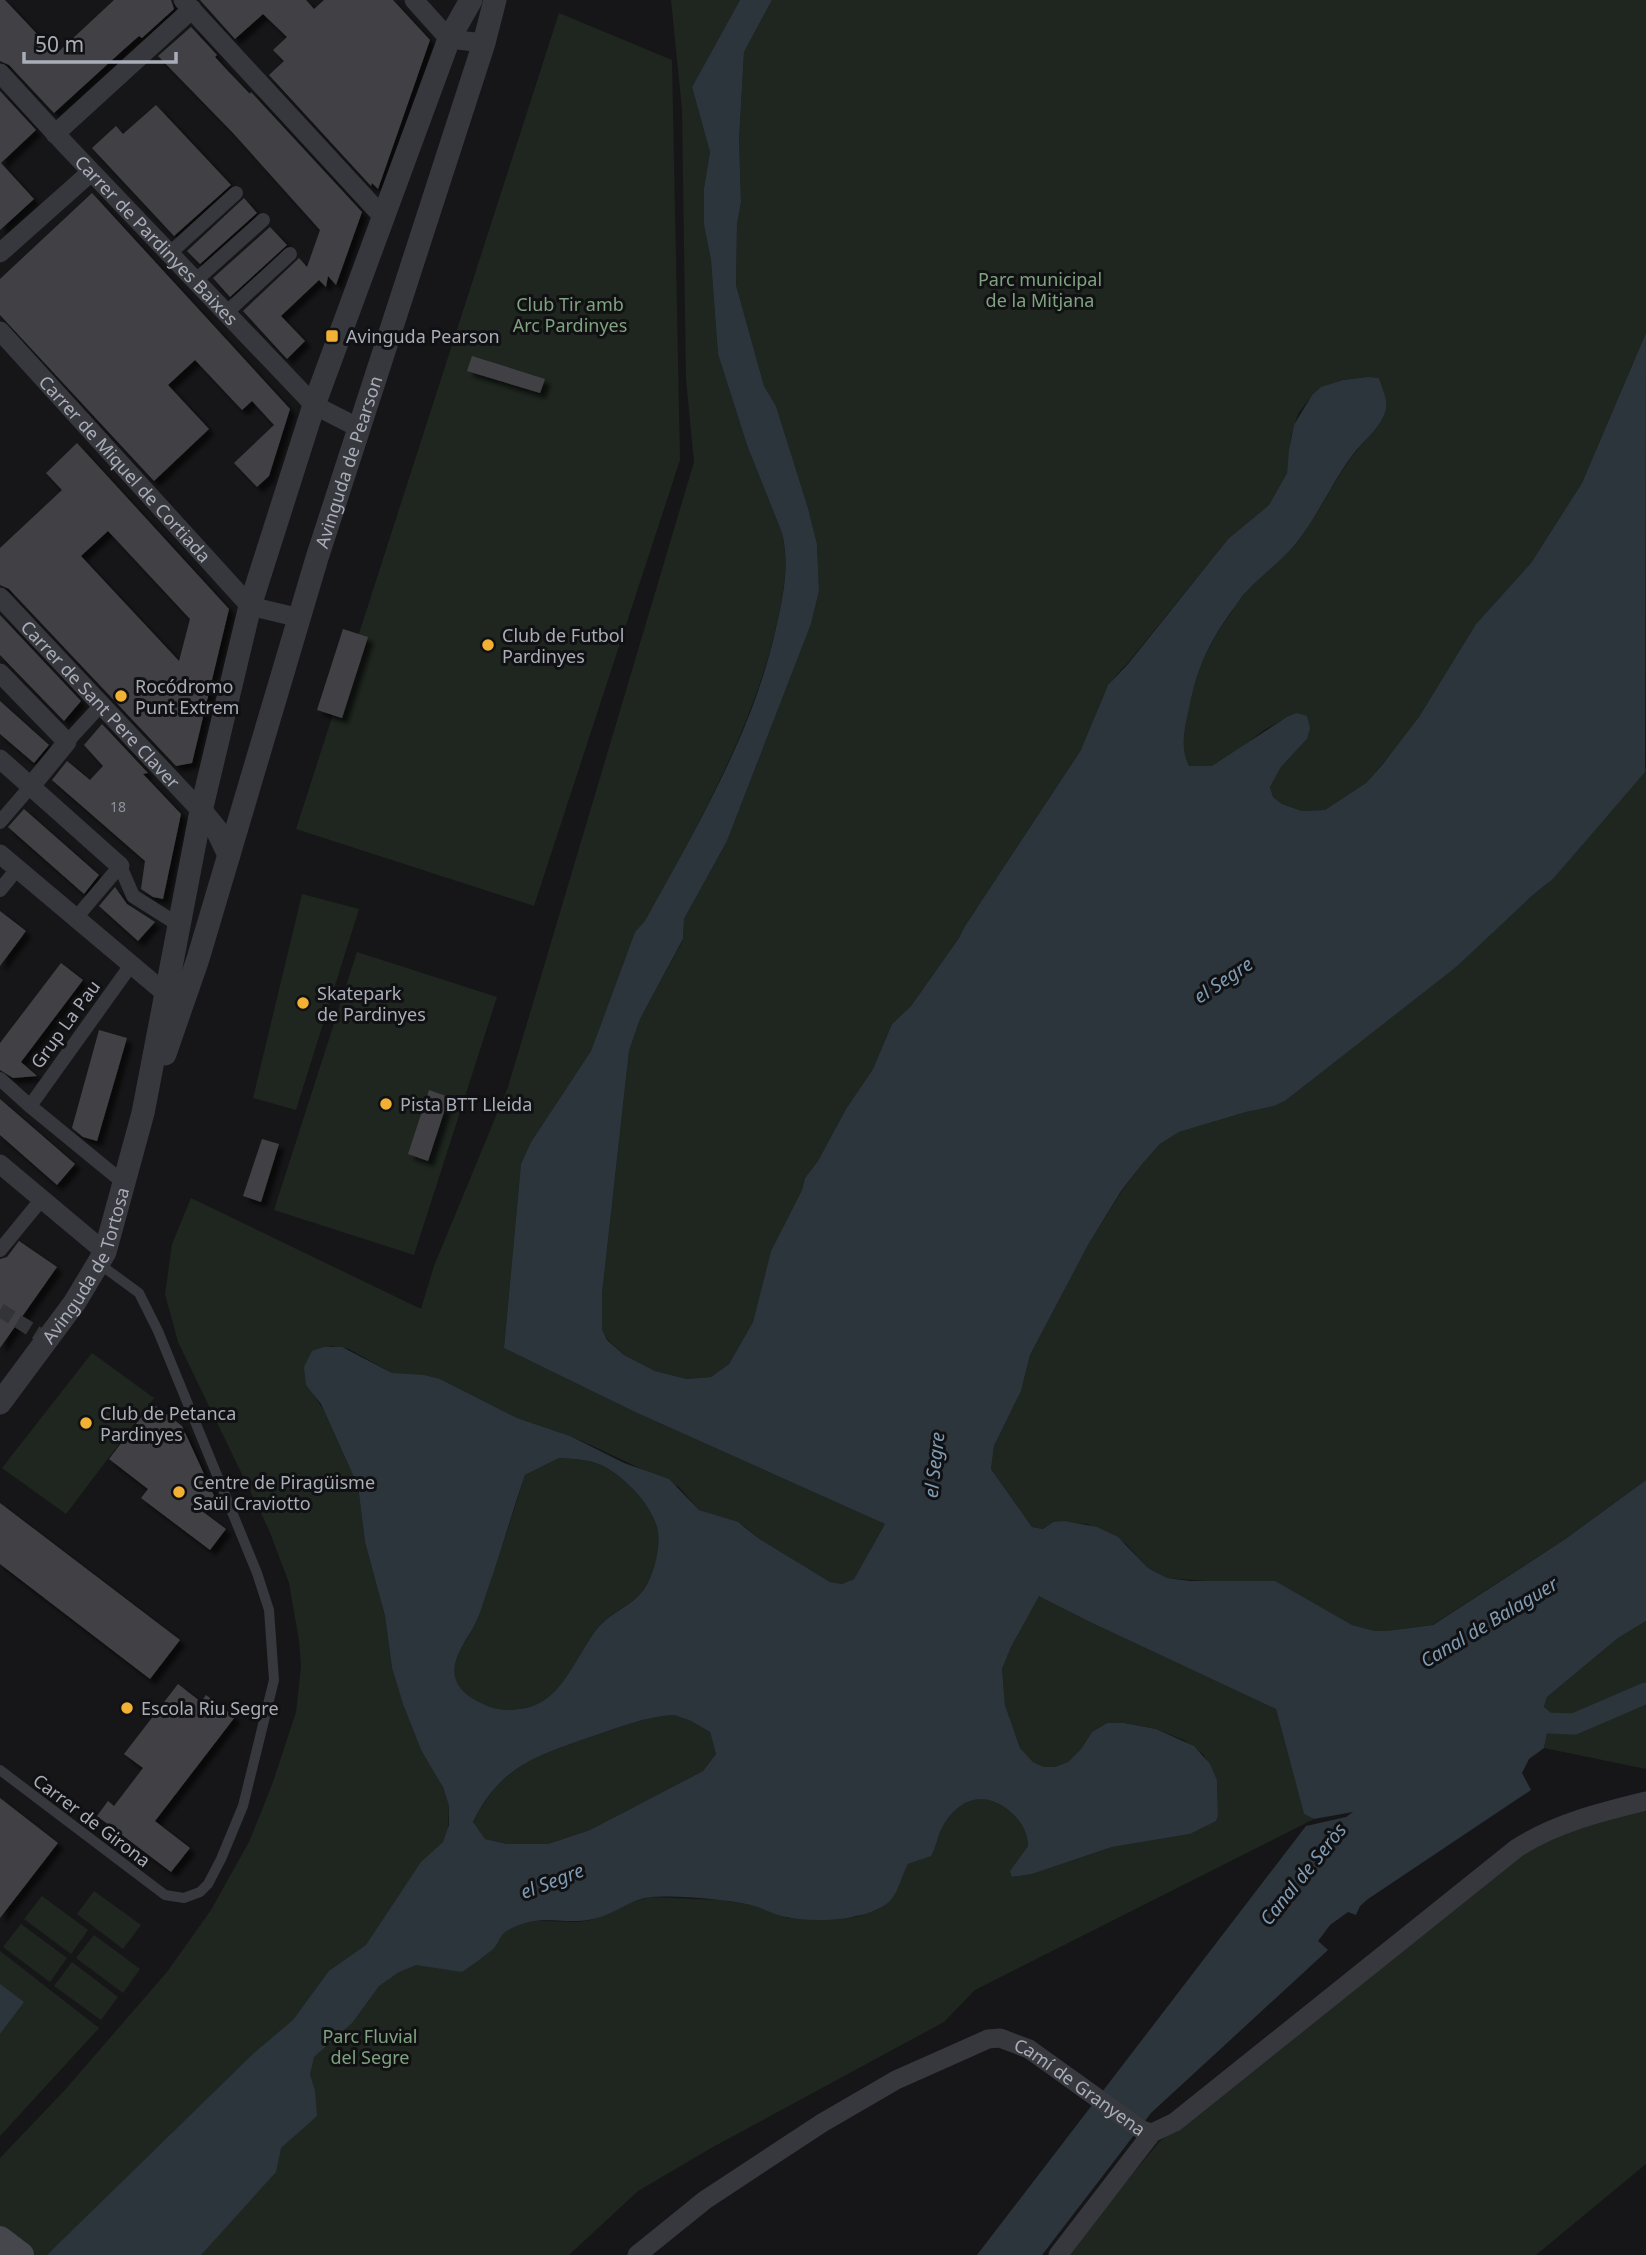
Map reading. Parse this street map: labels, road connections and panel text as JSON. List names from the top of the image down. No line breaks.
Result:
{"streets":{"street":["Carrer de Pardinyes Baixes","Avinguda de Pearson","Carrer de Miquel de Cortiada","Carrer de Sant Pere Claver","Grup La Pau","Avinguda de Tortosa","Camí de Granyena"],"lane":["Carrer de Girona"]},"crossings":[["Carrer de Pardinyes Baixes","Avinguda de Pearson"],["Avinguda de Pearson","Avinguda de Tortosa"],["Avinguda de Tortosa","Carrer de Girona"]],"water":["el Segre","Canal de Balaguer","Canal de Seròs"],"parks":["Parc municipal de la Mitjana","Club Tir amb Arc Pardinyes","Parc Fluvial del Segre"],"places":{"transit":["Avinguda Pearson"],"other":["Club de Futbol Pardinyes","Rocódromo Punt Extrem","Skatepark de Pardinyes","Pista BTT Lleida","Club de Petanca Pardinyes","Centre de Piragüisme Saül Craviotto","Escola Riu Segre"]},"house_numbers":["18"],"scale_bar":"50 m"}
